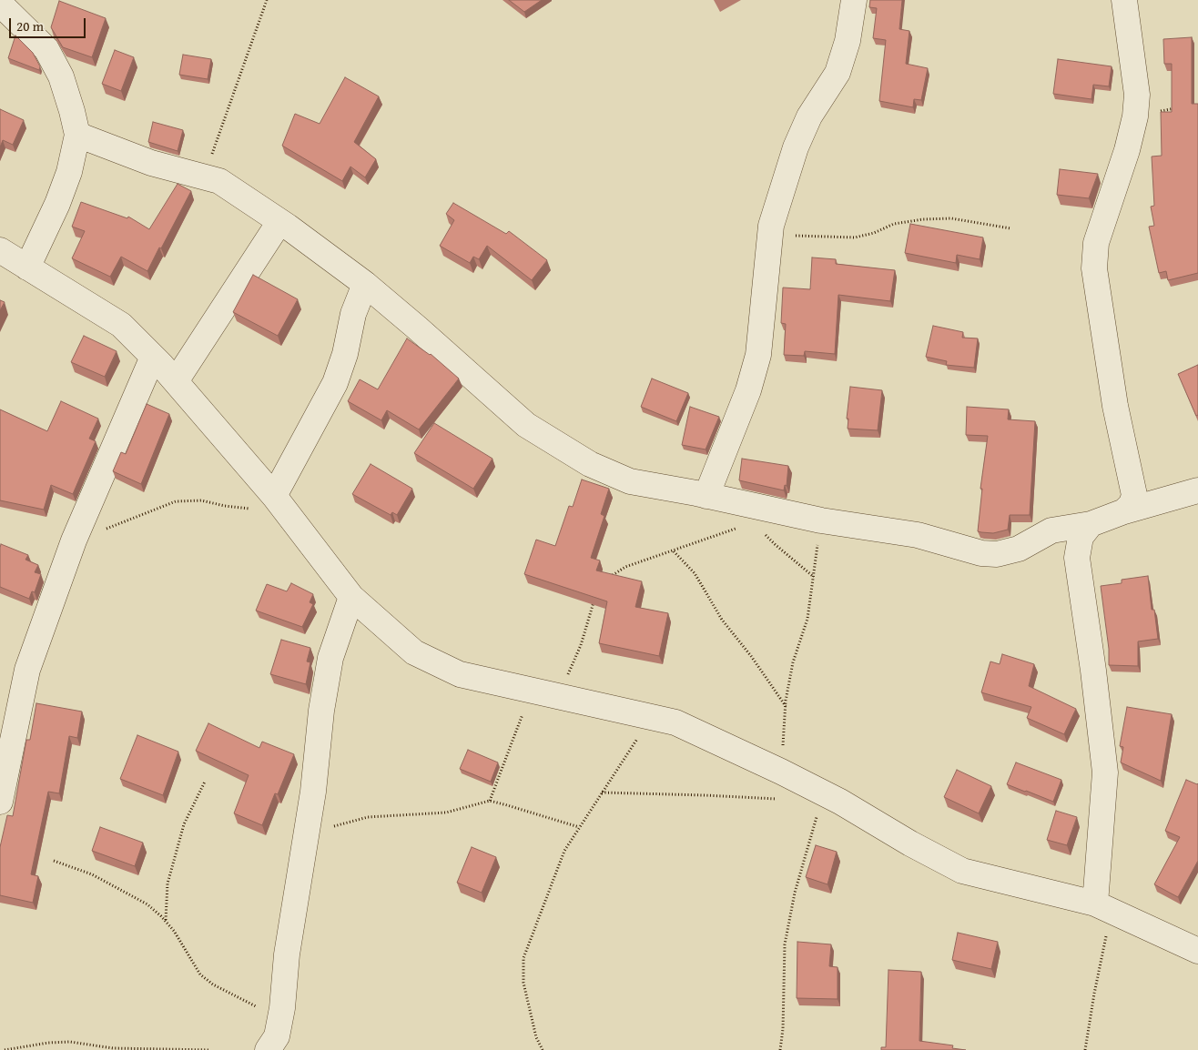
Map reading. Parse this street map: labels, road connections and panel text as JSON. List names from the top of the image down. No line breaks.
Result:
{"scale_bar":"20 m"}
